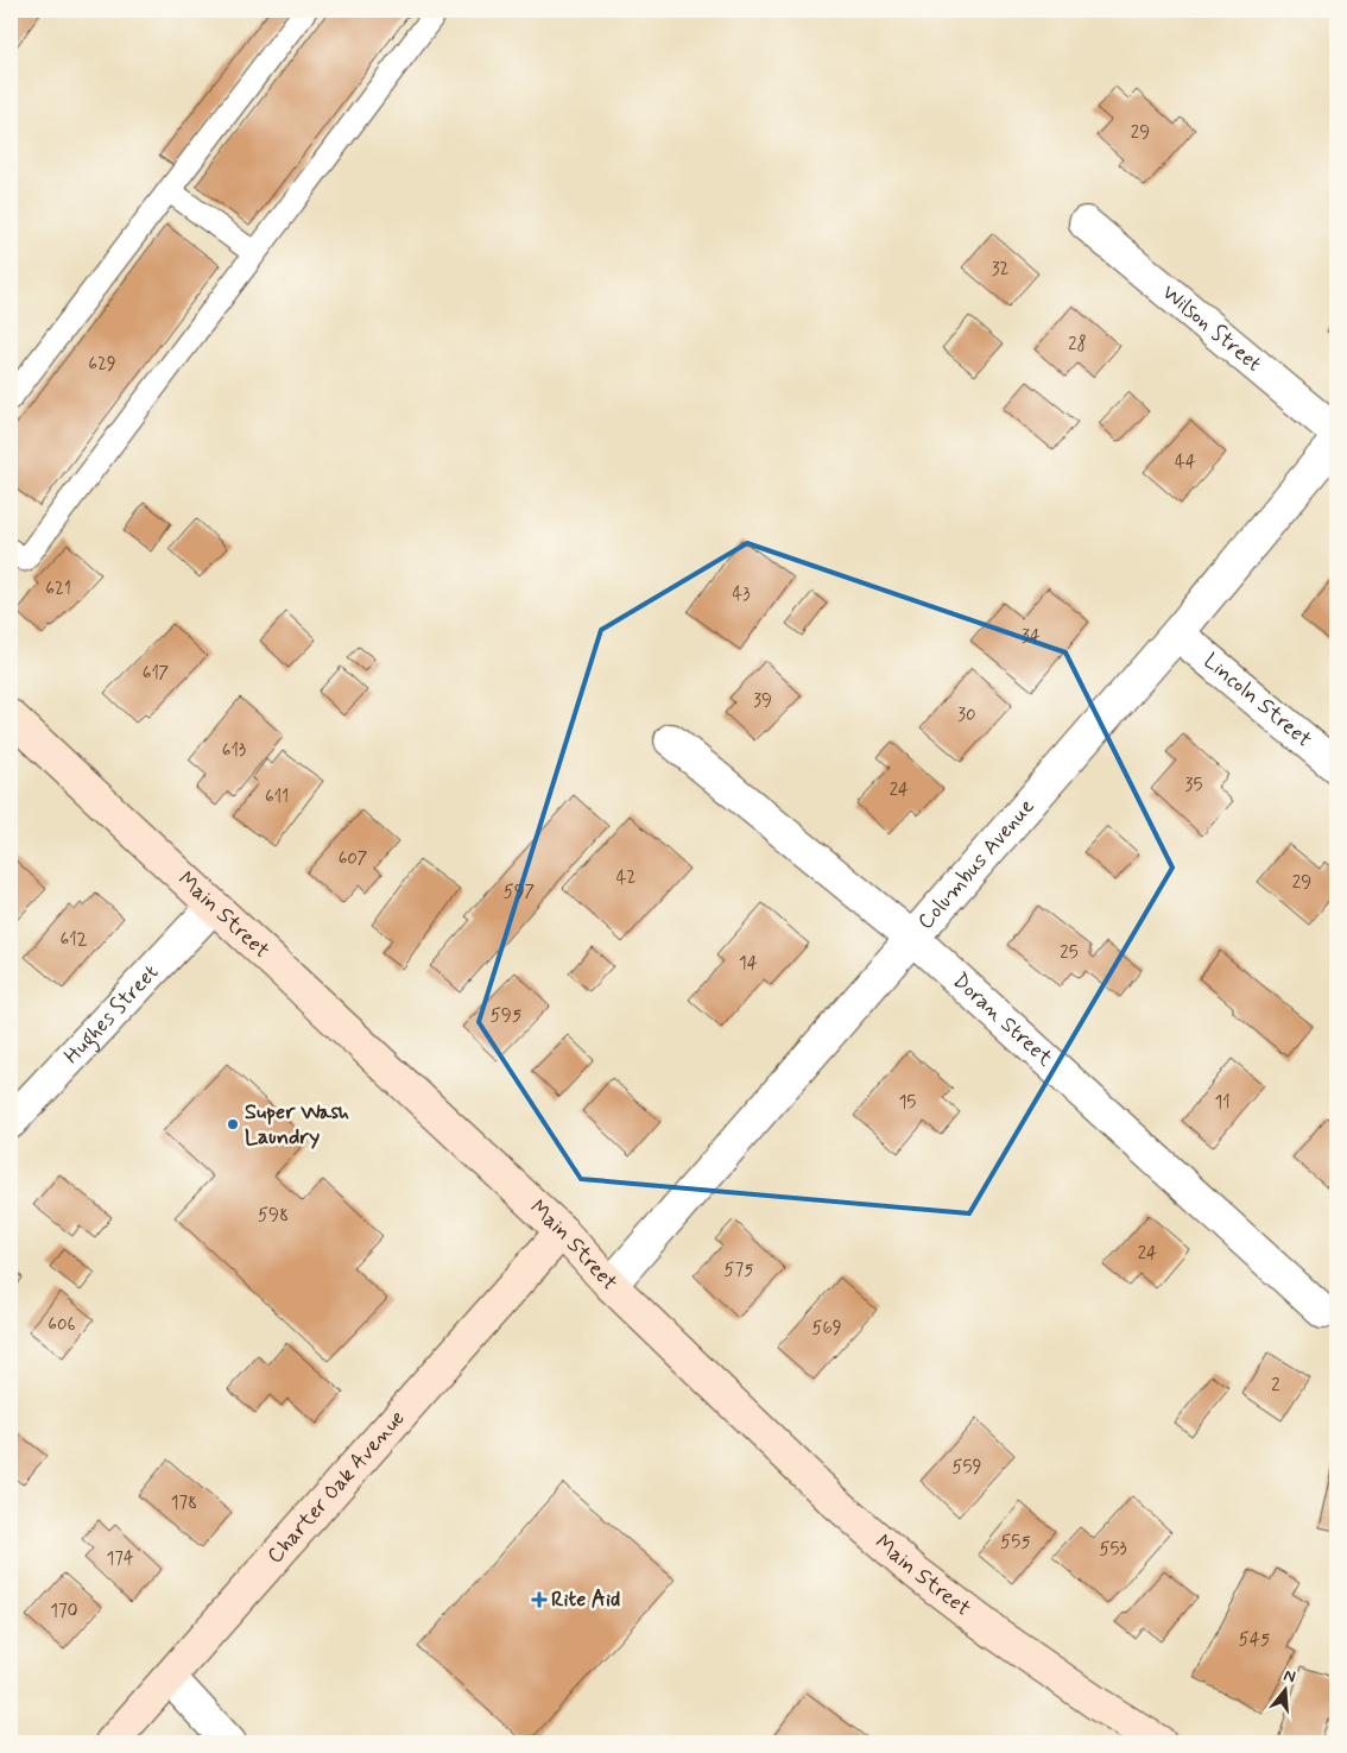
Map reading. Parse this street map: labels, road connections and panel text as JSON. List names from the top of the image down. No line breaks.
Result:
{"streets":{"main road":["Main Street","Charter Oak Avenue"],"street":["Wilson Street","Lincoln Street","Columbus Avenue","Hughes Street","Doran Street"]},"crossings":[["Lincoln Street","Columbus Avenue"],["Columbus Avenue","Main Street"],["Columbus Avenue","Doran Street"],["Main Street","Hughes Street"],["Main Street","Charter Oak Avenue"]],"places":{"other":["Super Wash Laundry"],"health":["Rite Aid"]},"house_numbers":["29","32","28","629","44","621","43","34","617","39","30","613","35","24","611","607","42","29","597","612","25","14","595","15","11","598","24","575","606","569","2","559","178","555","553","174","170","545"],"north":"top"}
